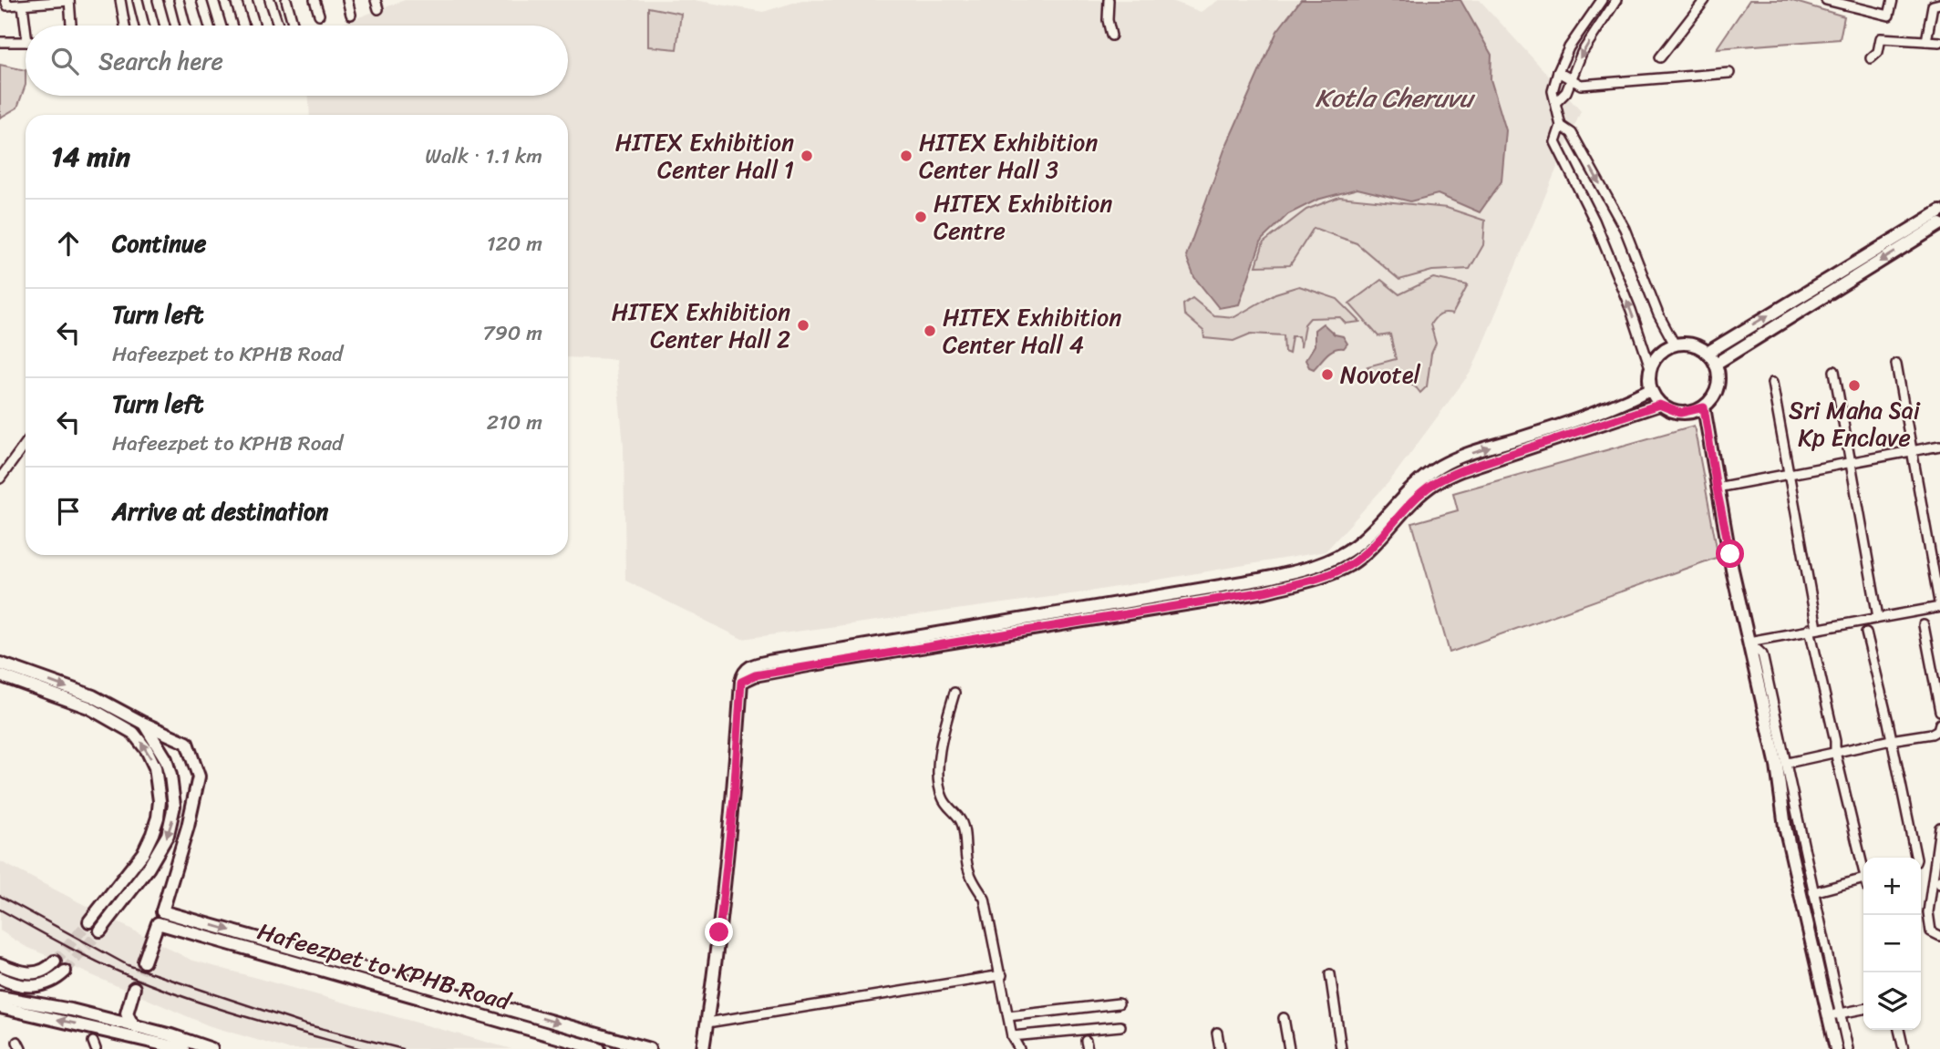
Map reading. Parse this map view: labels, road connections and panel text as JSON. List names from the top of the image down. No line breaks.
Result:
{"streets":{"main road":["Hafeezpet to KPHB Road"]},"water":["Kotla Cheruvu"],"places":["HITEX Exhibition Center Hall 1","HITEX Exhibition Center Hall 3","HITEX Exhibition Centre","HITEX Exhibition Center Hall 2","HITEX Exhibition Center Hall 4","Novotel","Sri Maha Sai Kp Enclave"],"page":{"search":"Search here","heading":["14 min","Walk · 1.1 km"],"list":[["Continue","120 m"],["Turn left","Hafeezpet to KPHB Road","790 m"],["Turn left","Hafeezpet to KPHB Road","210 m"],"Arrive at destination"],"map_buttons":["+","−"]}}
